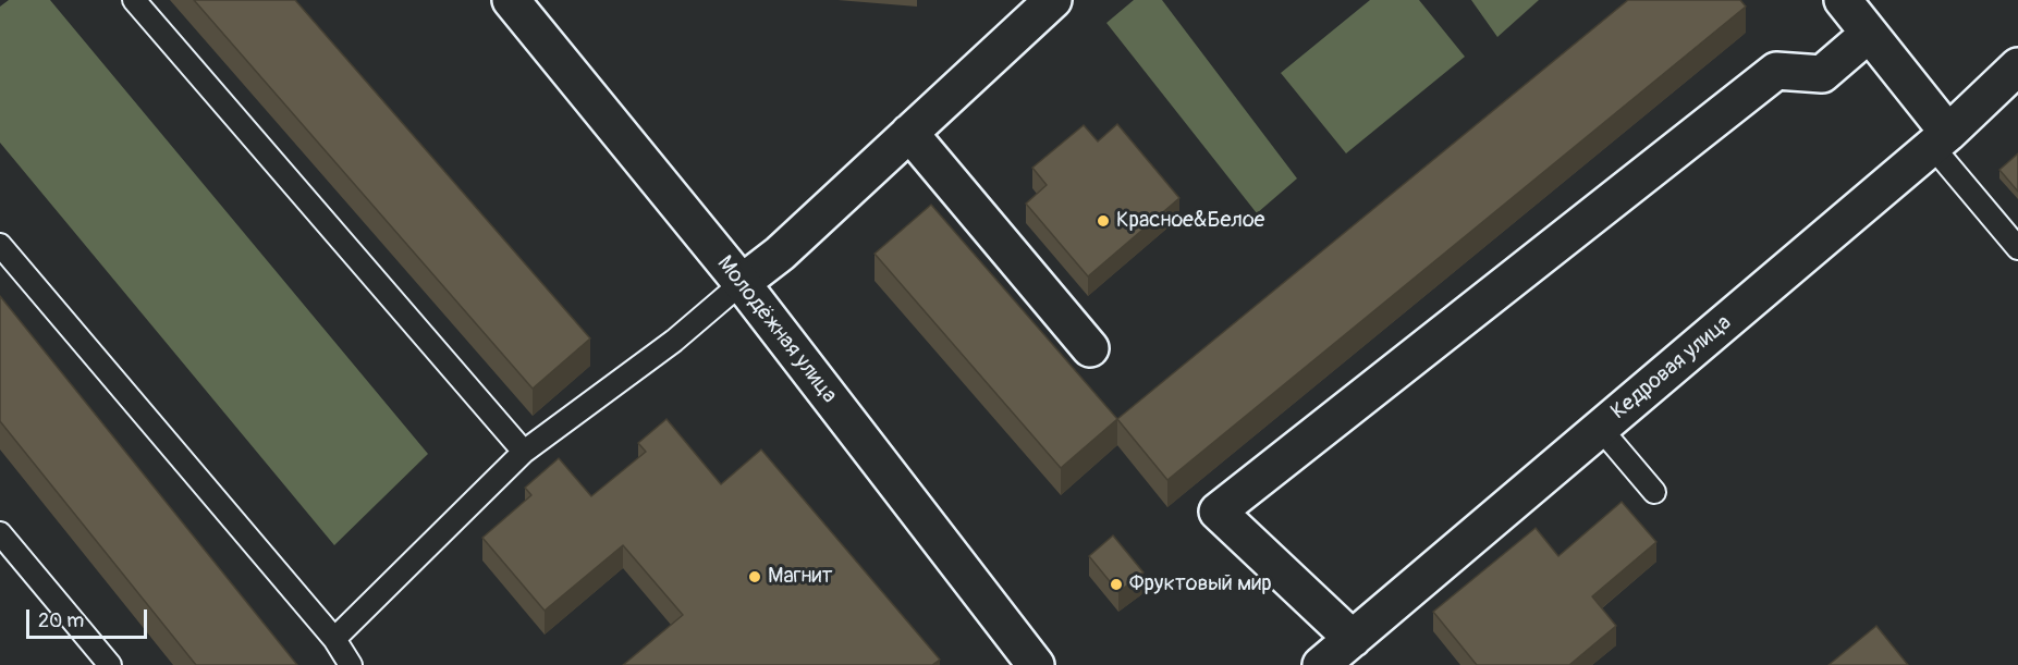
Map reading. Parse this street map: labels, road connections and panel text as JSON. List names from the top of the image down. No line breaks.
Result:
{"streets":{"street":["Молодёжная улица","Кедровая улица"]},"places":["Красное&Белое","Магнит","Фруктовый мир"],"scale_bar":"20 m"}
